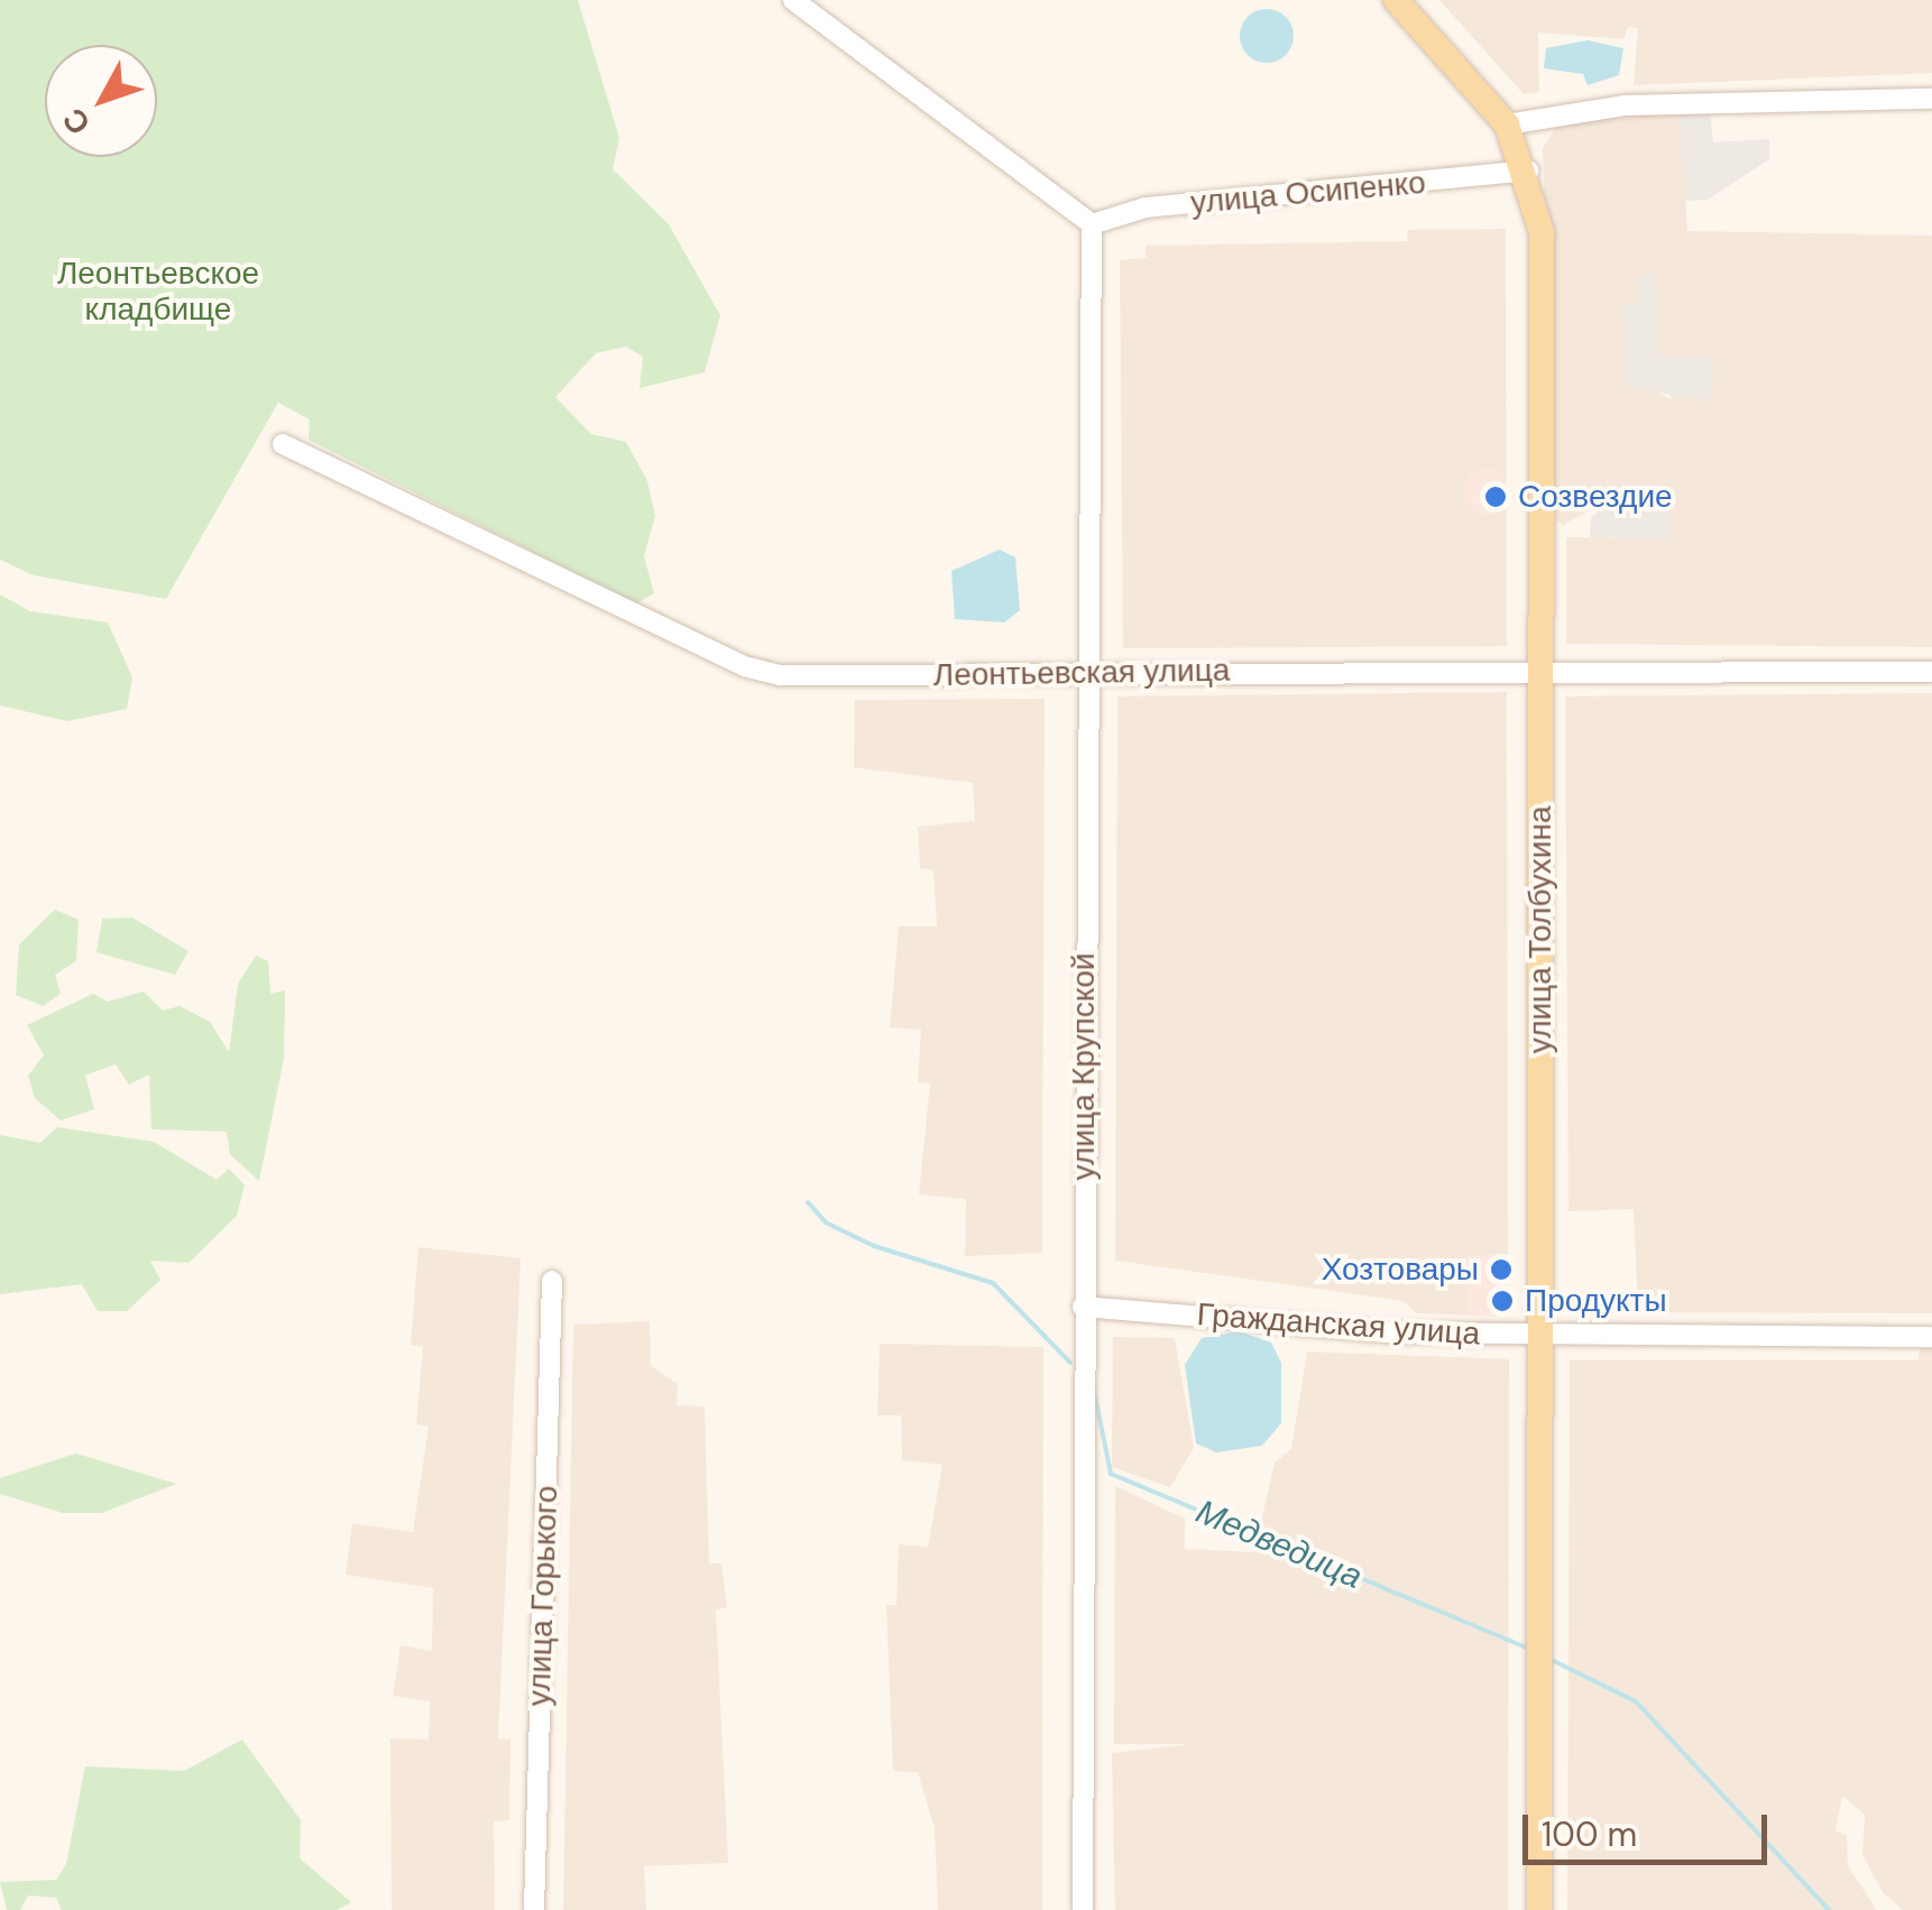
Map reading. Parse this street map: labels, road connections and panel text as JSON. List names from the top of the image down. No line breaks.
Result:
{"streets":{"main road":["улица Толбухина"],"street":["улица Осипенко","Леонтьевская улица","улица Крупской","Гражданская улица","улица Горького"]},"crossings":[["улица Осипенко","улица Толбухина"],["улица Осипенко","улица Крупской"],["Леонтьевская улица","улица Толбухина"],["Леонтьевская улица","улица Крупской"],["улица Толбухина","Гражданская улица"],["улица Крупской","Гражданская улица"]],"water":["Медведица"],"parks":["Леонтьевское кладбище"],"places":["Созвездие","Хозтовары","Продукты"],"scale_bar":"100 m","north":"bottom left"}
